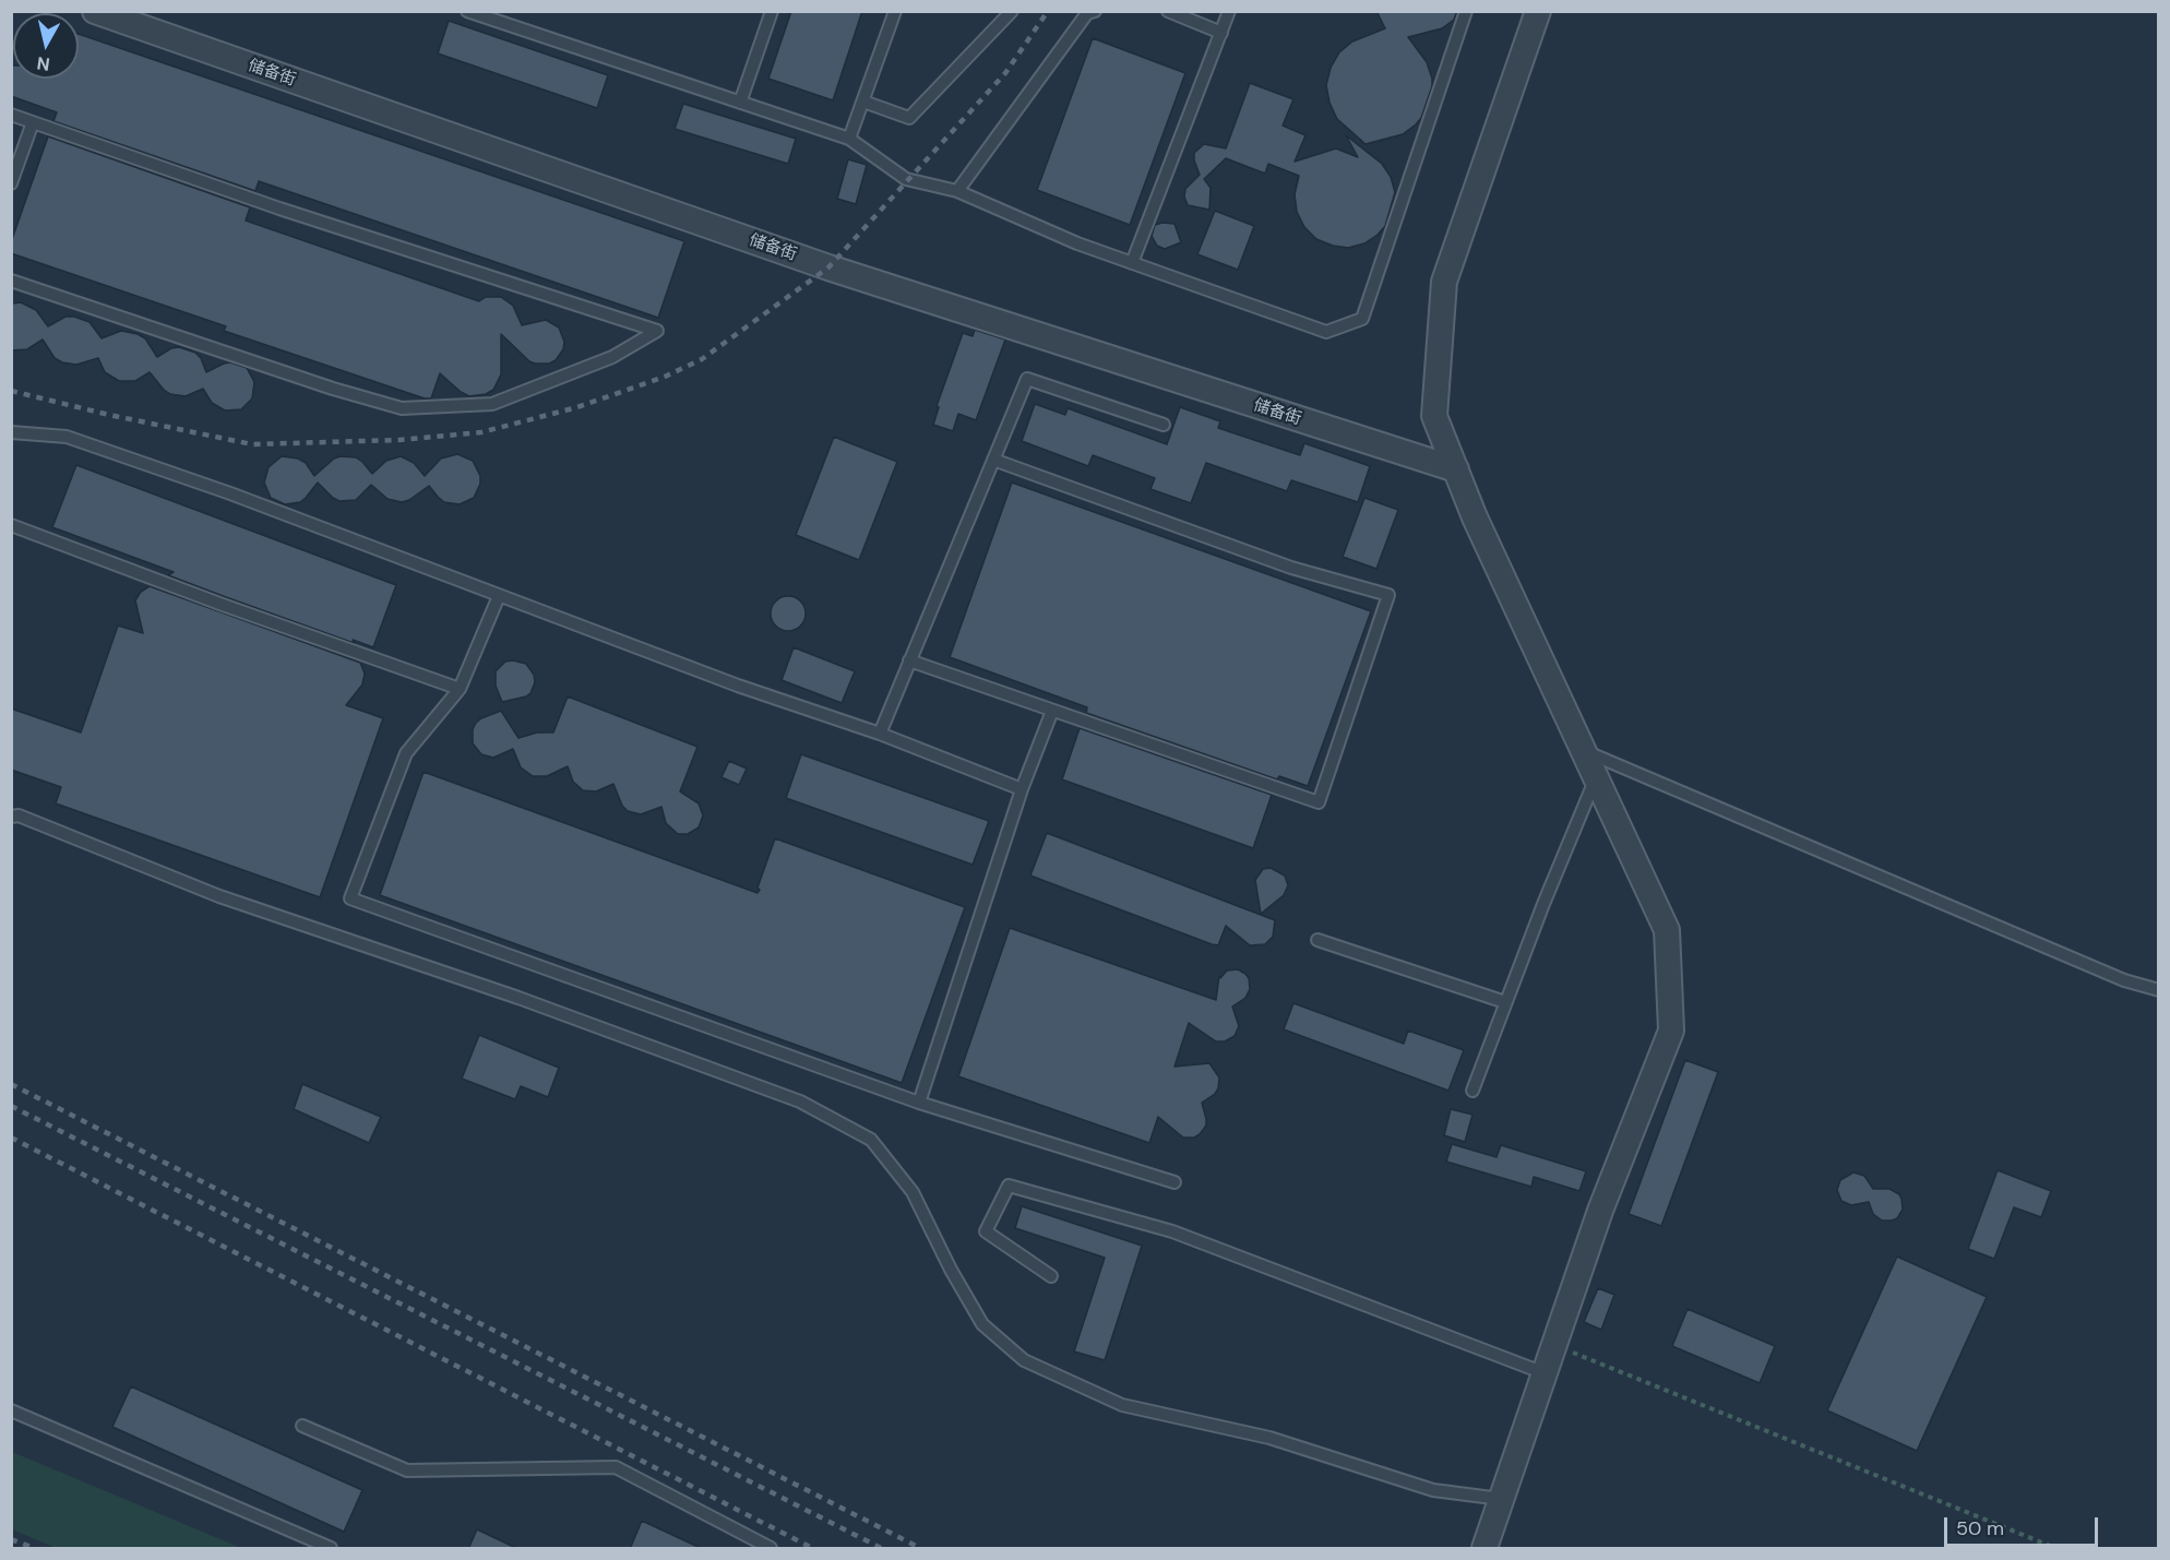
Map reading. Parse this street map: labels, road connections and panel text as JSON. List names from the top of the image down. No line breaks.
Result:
{"streets":{"street":["储备街"]},"scale_bar":"50 m","north":"bottom"}
